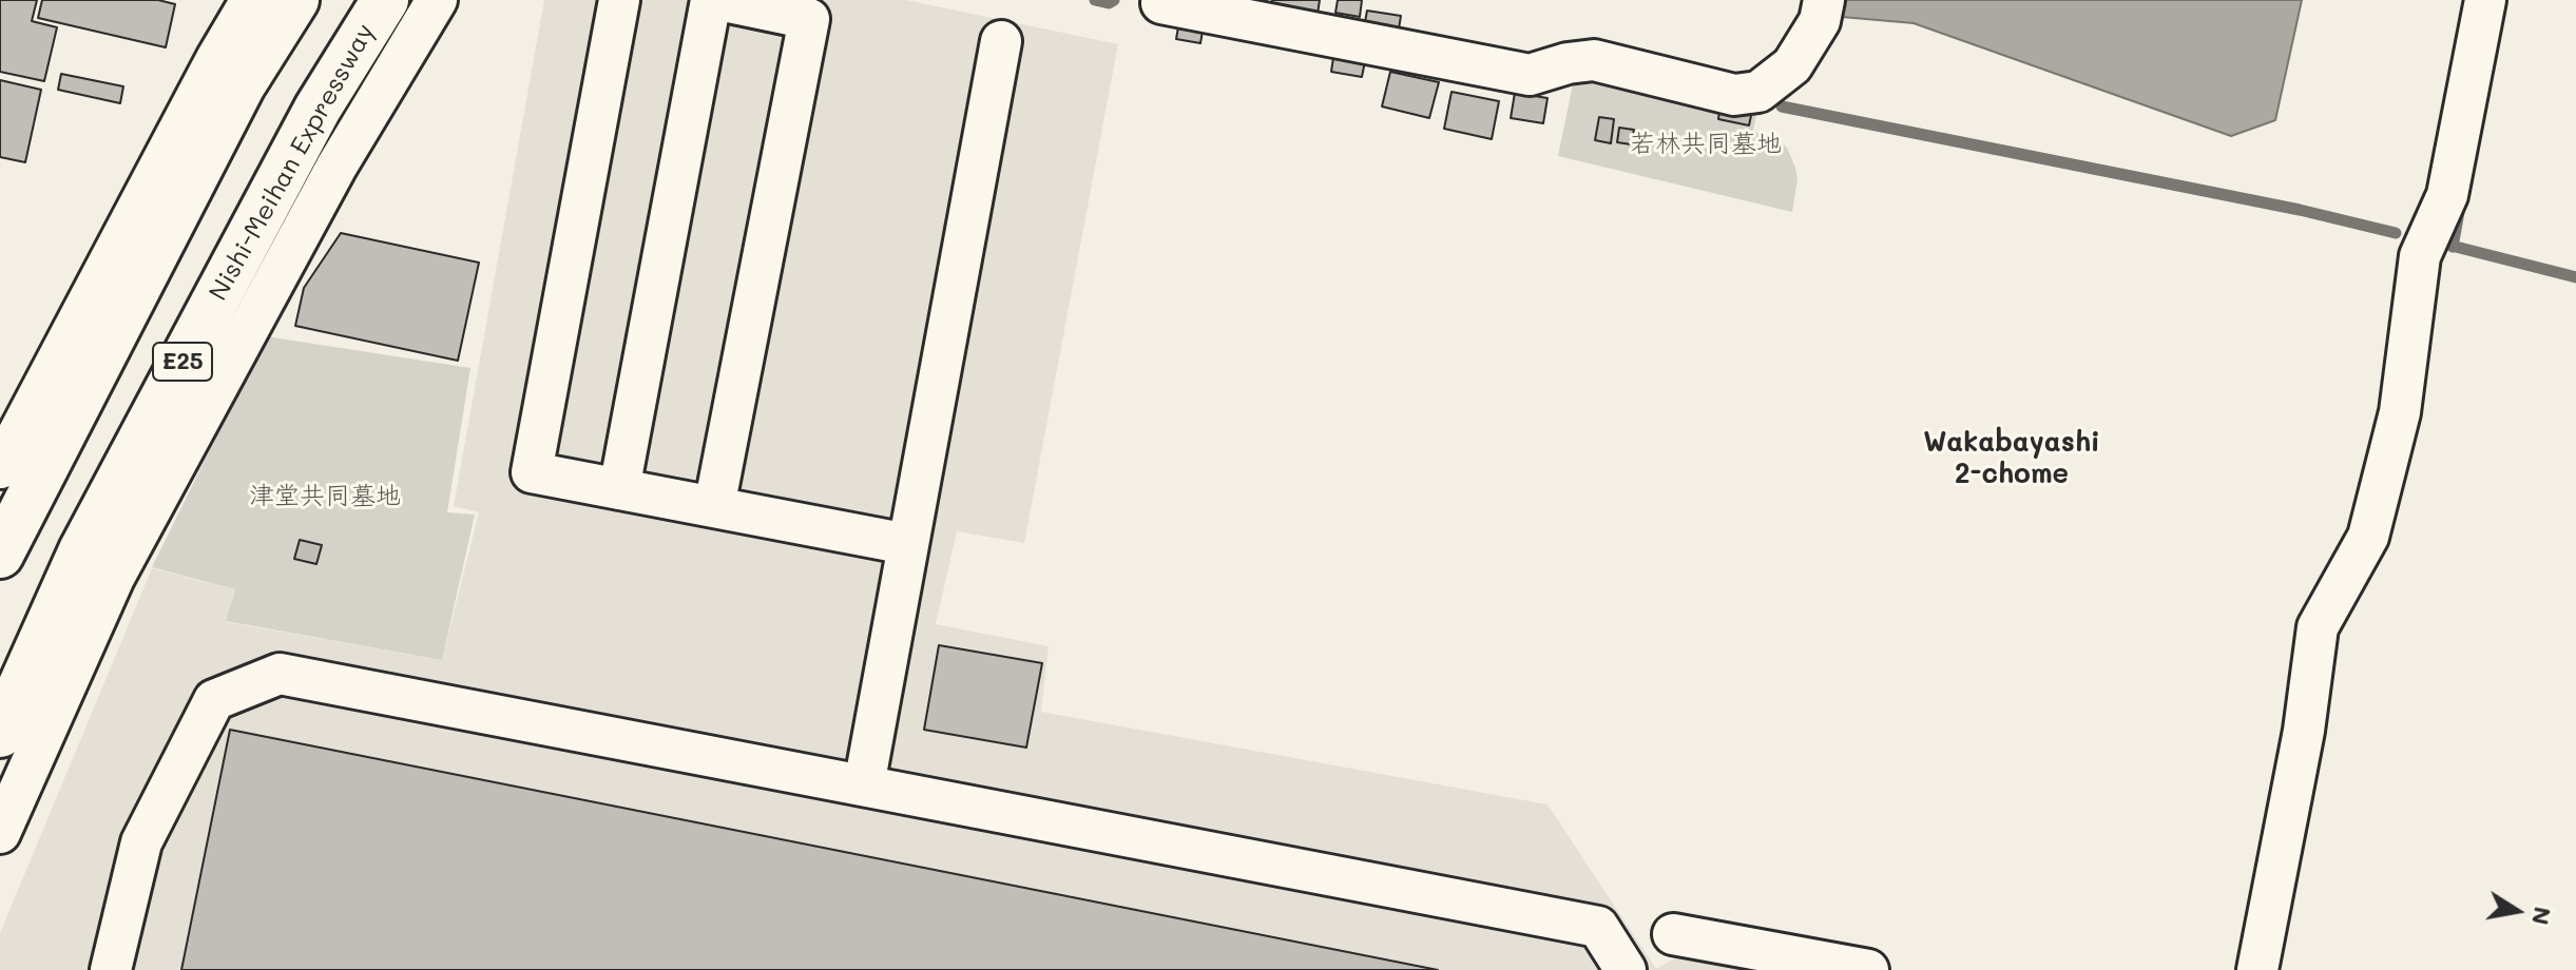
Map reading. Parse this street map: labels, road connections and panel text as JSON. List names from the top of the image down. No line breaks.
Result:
{"streets":{"highway":["Nishi-Meihan Expressway","E25"]},"districts":["Wakabayashi 2-chome"],"parks":["若林共同墓地","津堂共同墓地"],"north":"right"}
